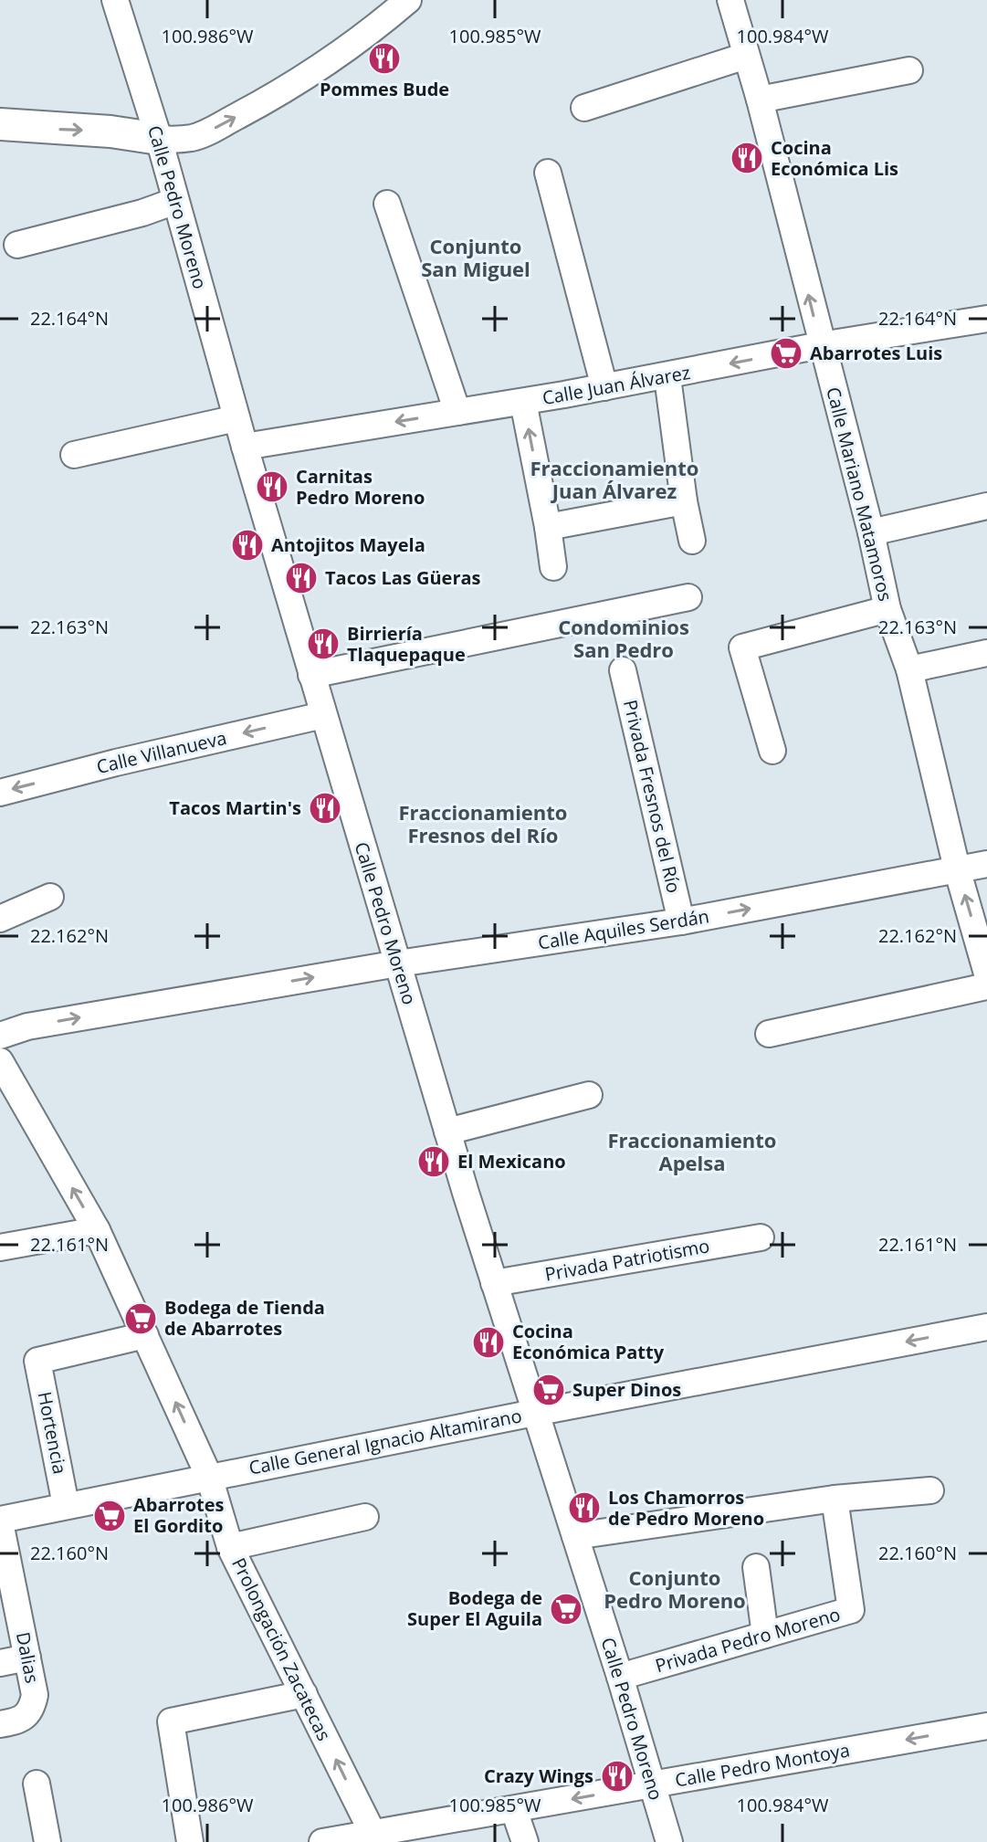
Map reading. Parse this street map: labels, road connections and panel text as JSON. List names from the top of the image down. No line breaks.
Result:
{"streets":{"street":["Calle Pedro Moreno","Calle Juan Álvarez","Calle Mariano Matamoros","Calle Villanueva","Privada Fresnos del Río","Calle Aquiles Serdán","Privada Patriotismo","Hortencia","Calle General Ignacio Altamirano","Privada Pedro Moreno","Prolongación Zacatecas","Dalias","Calle Pedro Montoya"]},"crossings":[["Calle Pedro Moreno","Calle Juan Álvarez"],["Calle Pedro Moreno","Calle Villanueva"],["Calle Pedro Moreno","Calle Aquiles Serdán"],["Calle Pedro Moreno","Privada Patriotismo"],["Calle Pedro Moreno","Calle General Ignacio Altamirano"],["Calle Pedro Moreno","Privada Pedro Moreno"],["Calle Pedro Moreno","Calle Pedro Montoya"],["Calle Juan Álvarez","Calle Mariano Matamoros"],["Calle Mariano Matamoros","Calle Aquiles Serdán"],["Privada Fresnos del Río","Calle Aquiles Serdán"],["Hortencia","Calle General Ignacio Altamirano"],["Hortencia","Prolongación Zacatecas"],["Calle General Ignacio Altamirano","Prolongación Zacatecas"],["Calle General Ignacio Altamirano","Dalias"],["Prolongación Zacatecas","Calle Pedro Montoya"]],"one_way":["Calle Juan Álvarez","Calle Villanueva","Prolongación Zacatecas","Calle Pedro Montoya"],"districts":["Conjunto San Miguel","Fraccionamiento Juan Álvarez","Condominios San Pedro","Fraccionamiento Fresnos del Río","Fraccionamiento Apelsa","Conjunto Pedro Moreno"],"places":{"restaurant":["Pommes Bude","Cocina Económica Lis","Carnitas Pedro Moreno","Antojitos Mayela","Tacos Las Güeras","Birriería Tlaquepaque","Tacos Martin's","El Mexicano","Cocina Económica Patty","Los Chamorros de Pedro Moreno","Crazy Wings"],"supermarket":["Abarrotes Luis","Bodega de Tienda de Abarrotes","Super Dinos","Abarrotes El Gordito","Bodega de Super El Aguila"]},"coordinates":["100.986°W","100.985°W","100.984°W","22.164°N","22.163°N","22.162°N","22.161°N","22.160°N"]}
